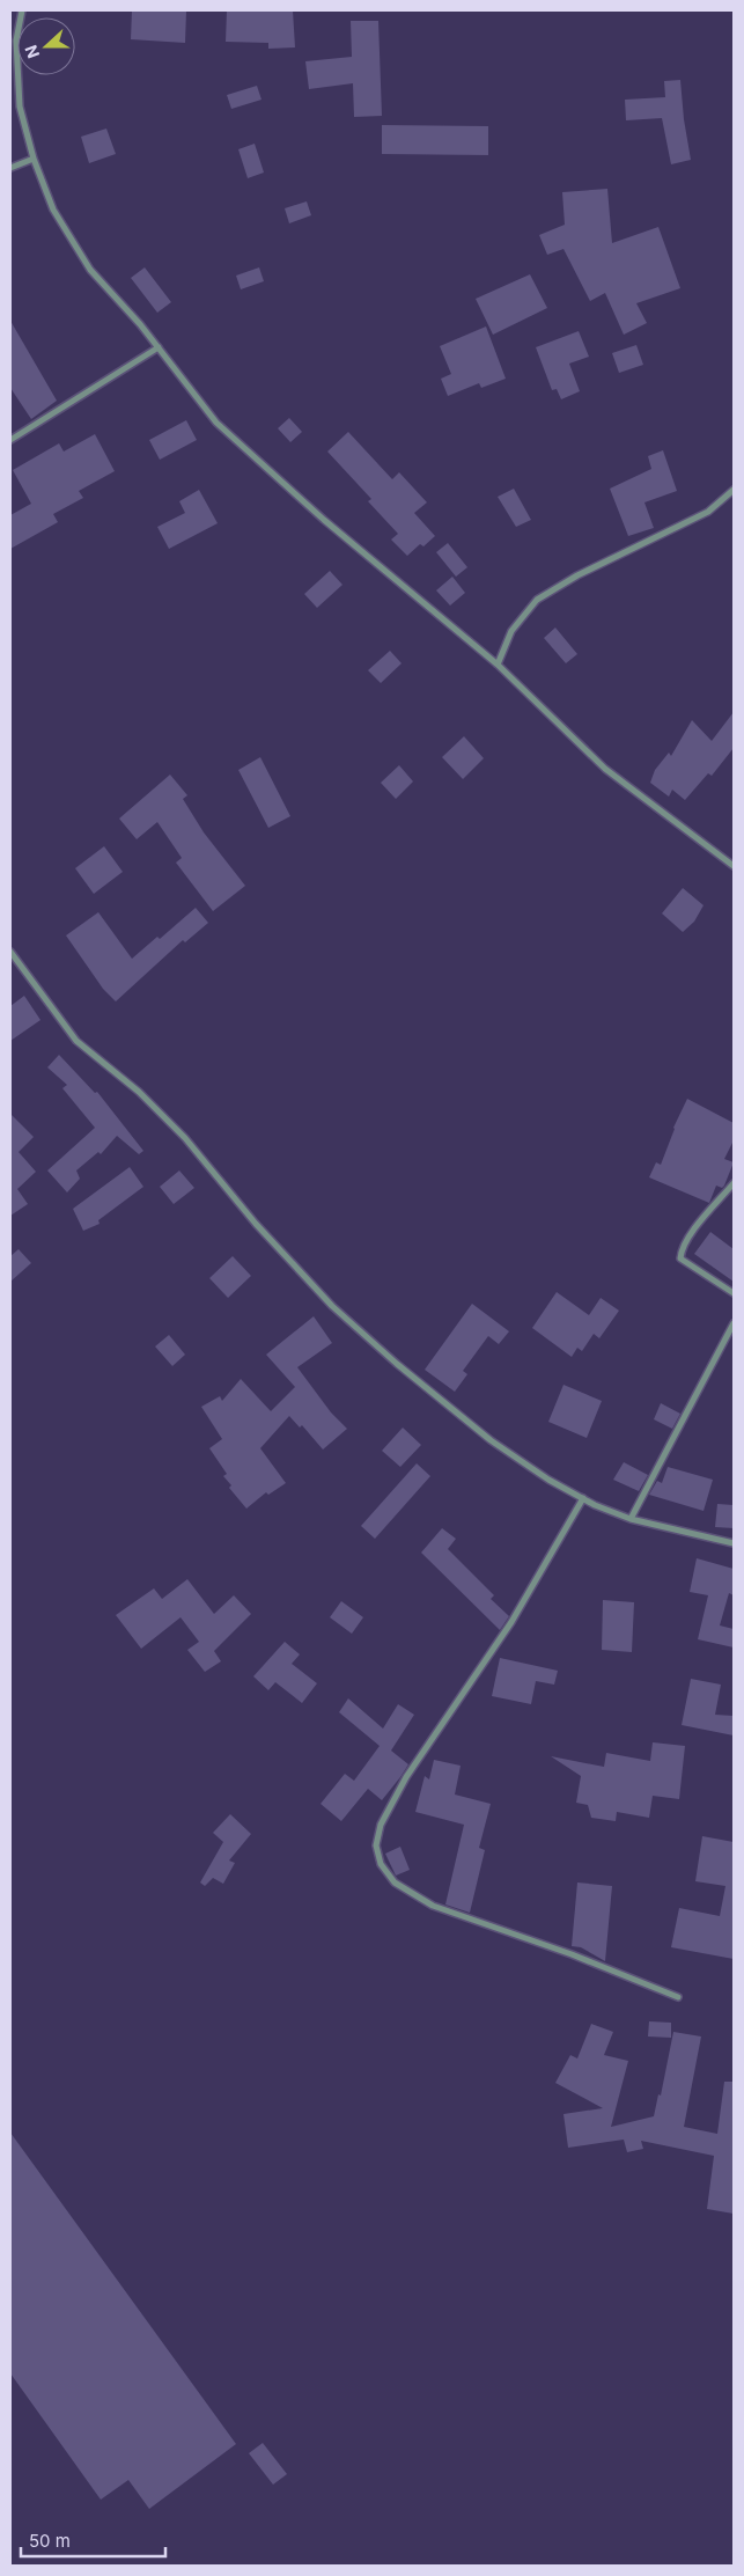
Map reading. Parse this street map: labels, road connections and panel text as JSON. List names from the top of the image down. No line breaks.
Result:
{"scale_bar":"50 m","north":"left"}
